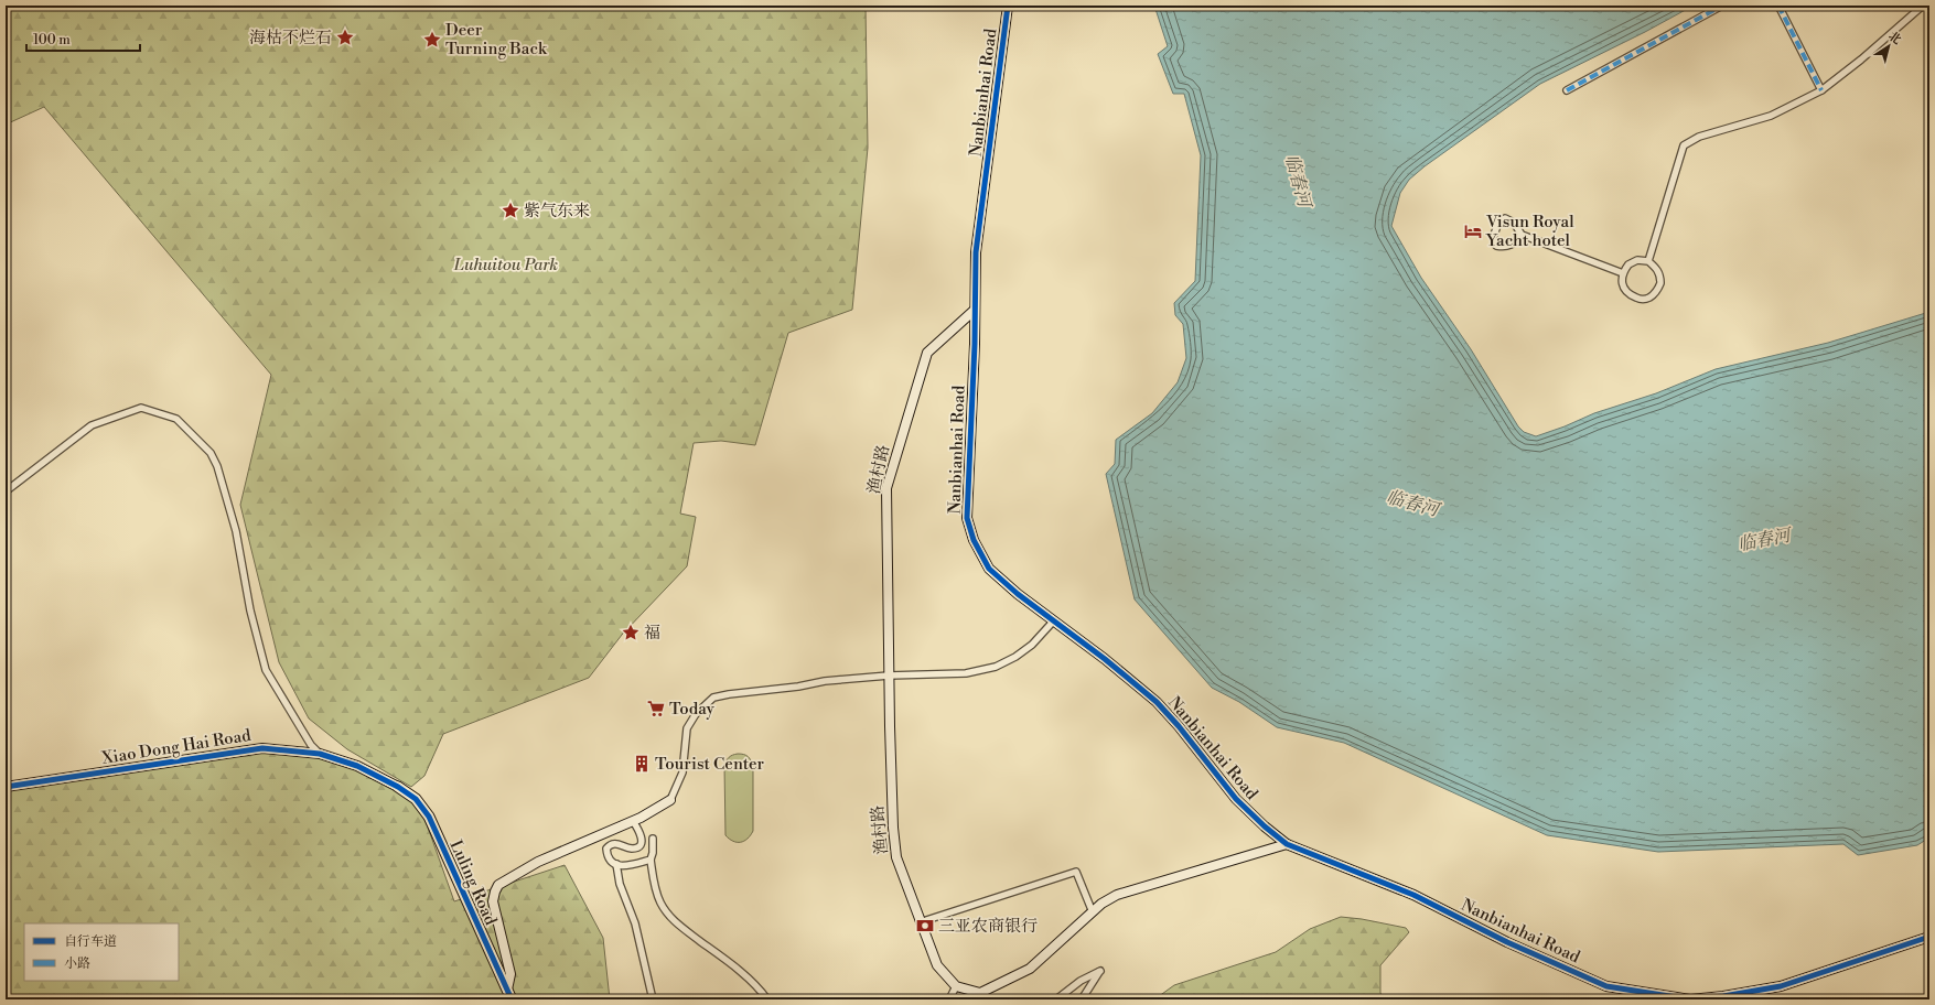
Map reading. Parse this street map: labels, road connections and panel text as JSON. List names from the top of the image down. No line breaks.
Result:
{"streets":{"main road":["Nanbianhai Road","渔村路","Xiao Dong Hai Road","Luling Road"]},"crossings":[["Nanbianhai Road","渔村路"],["Xiao Dong Hai Road","Luling Road"]],"water":["临春河"],"parks":["Luhuitou Park"],"places":{"place":["海枯不烂石","Deer Turning Back","紫气东来","福"],"hotel":["Visun Royal Yacht hotel"],"supermarket":["Today"],"building":["Tourist Center"],"bank":["三亚农商银行"]},"legend":["自行车道","小路"],"scale_bar":"100 m","north":"top right"}
